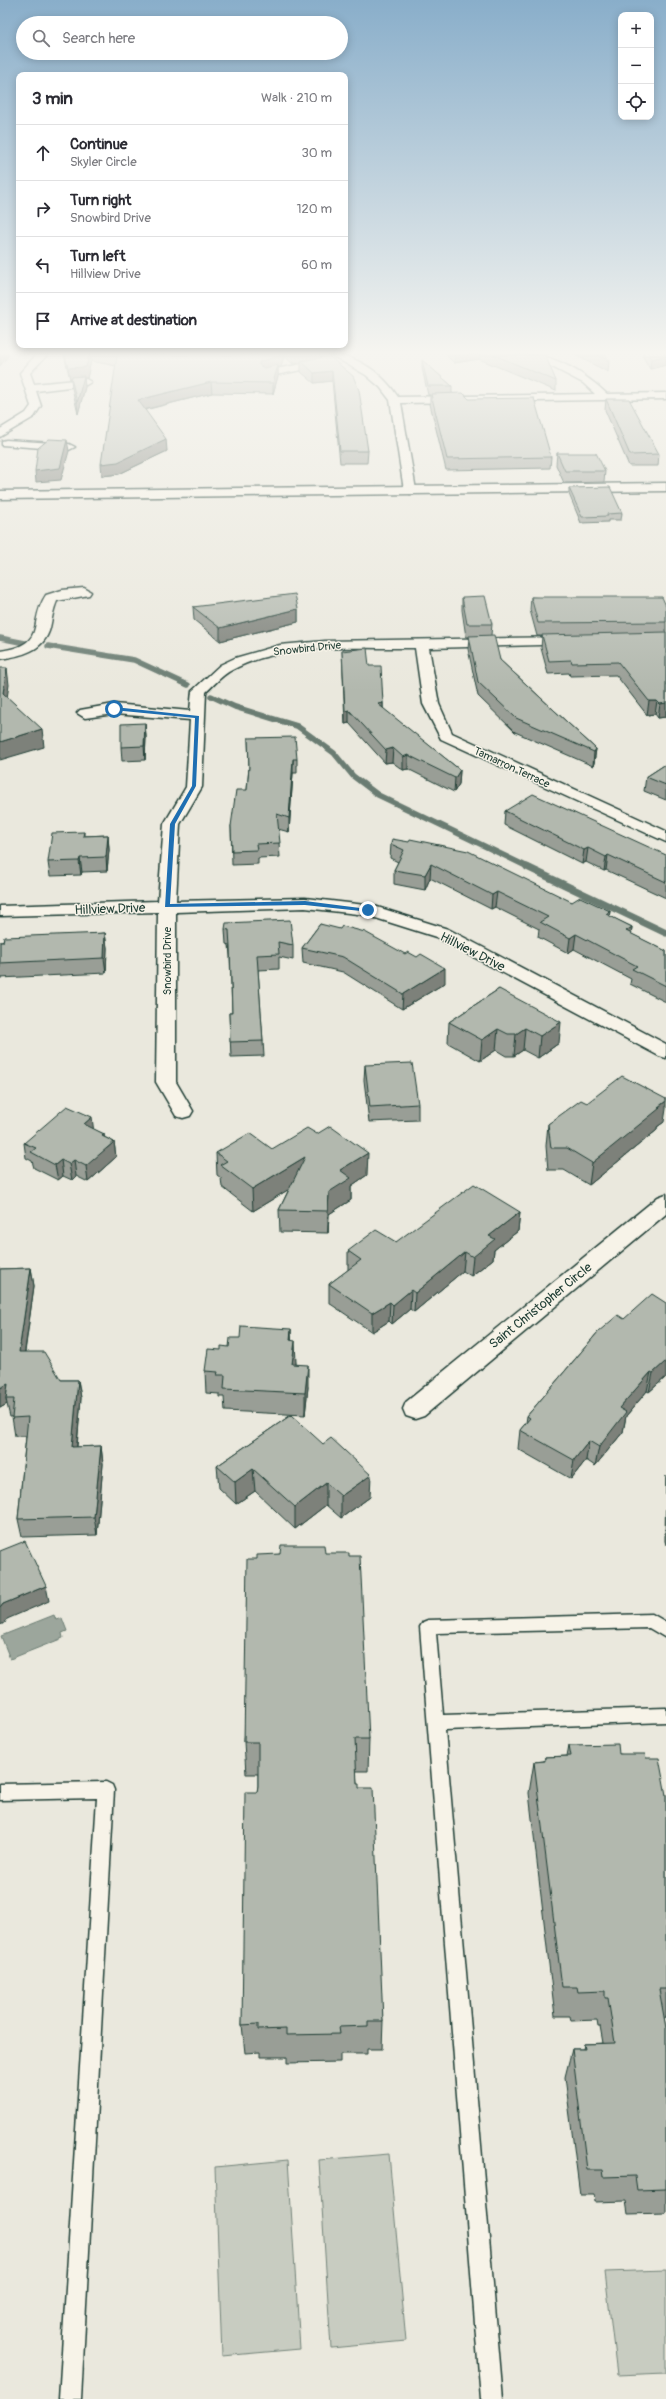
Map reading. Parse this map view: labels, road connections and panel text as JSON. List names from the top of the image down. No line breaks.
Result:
{"streets":{"street":["Snowbird Drive","Tamarron Terrace","Hillview Drive","Saint Christopher Circle"]},"crossings":[["Snowbird Drive","Tamarron Terrace"],["Snowbird Drive","Hillview Drive"]],"page":{"map_buttons":["+","−"],"search":"Search here","heading":["3 min","Walk · 210 m"],"list":[["Continue","Skyler Circle","30 m"],["Turn right","Snowbird Drive","120 m"],["Turn left","Hillview Drive","60 m"],"Arrive at destination"]}}
